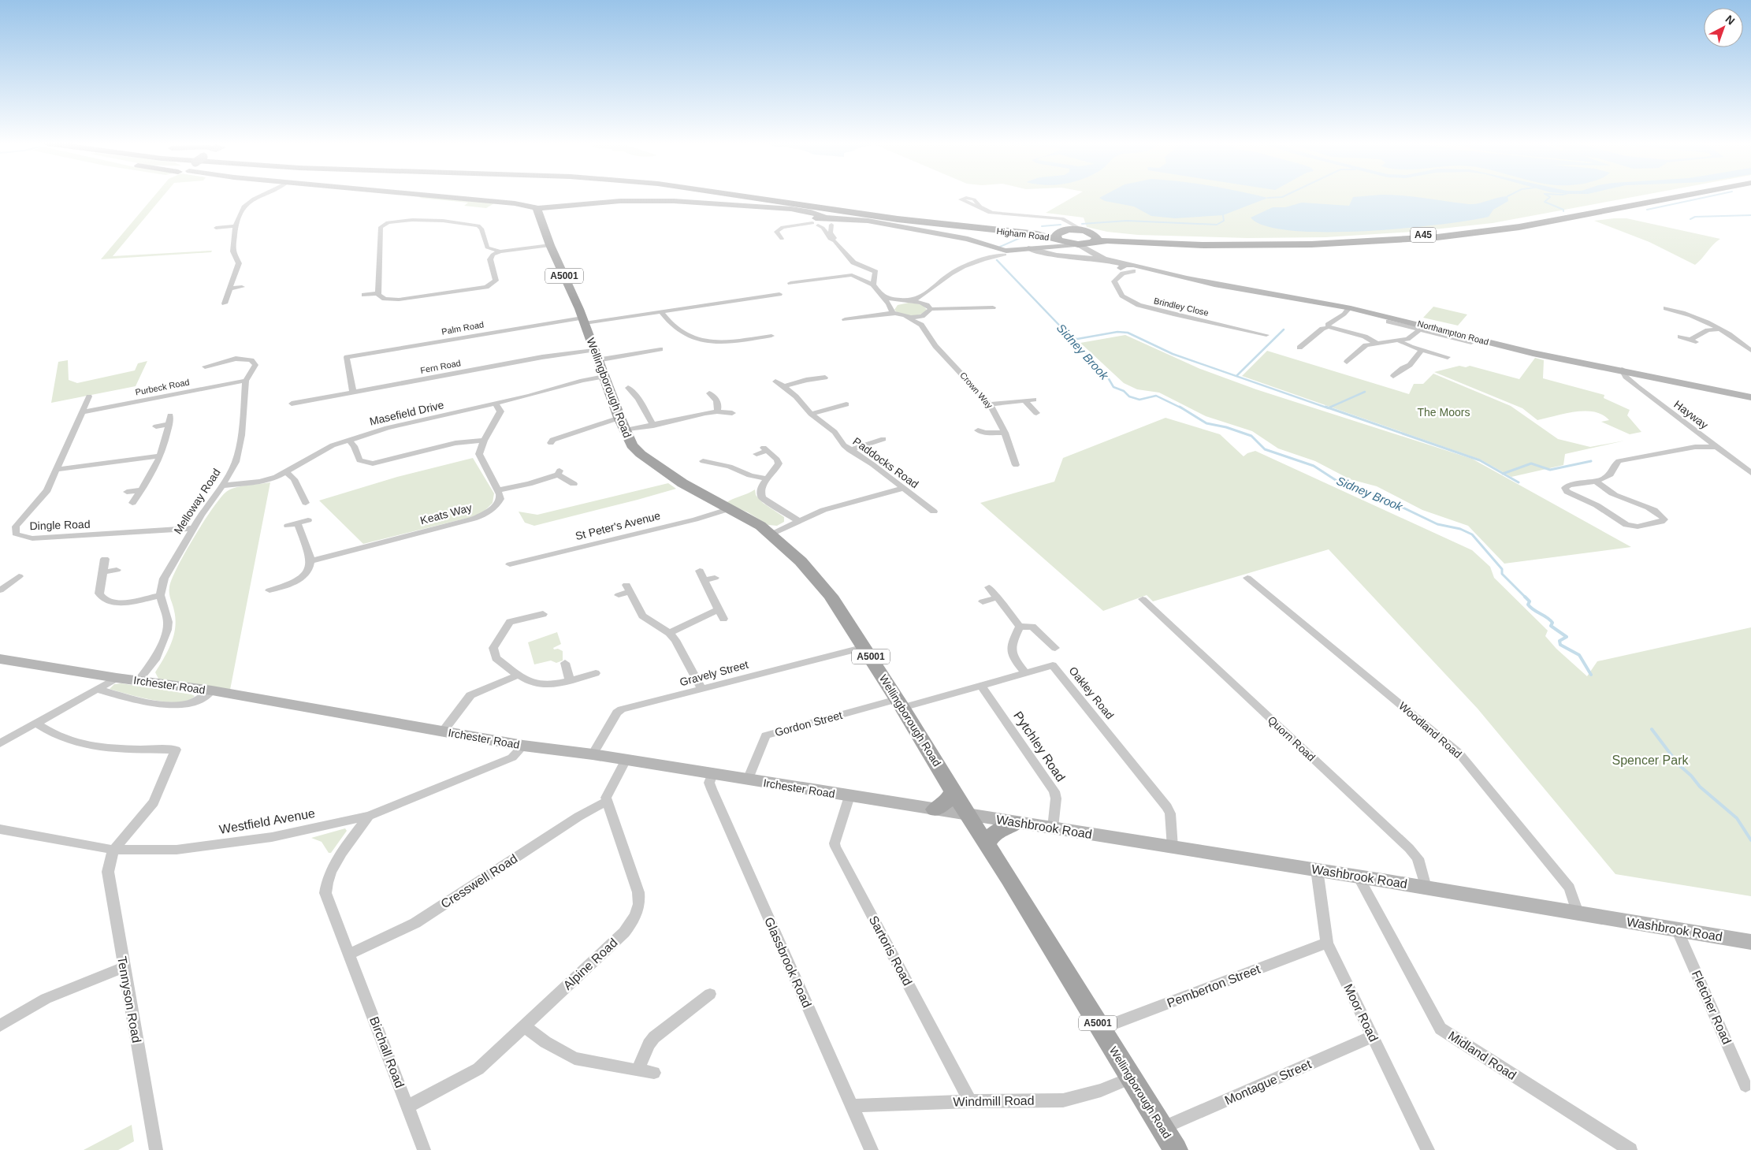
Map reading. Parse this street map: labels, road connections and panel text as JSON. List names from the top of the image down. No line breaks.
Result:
{"streets":{"highway":["Higham Road","A45"],"main road":["A5001","Northampton Road","Wellingborough Road","Irchester Road","Washbrook Road"],"street":["Brindley Close","Palm Road","Fern Road","Purbeck Road","Crown Way","Masefield Drive","Hayway","Paddocks Road","Melloway Road","Keats Way","Dingle Road","St Peter's Avenue","Gravely Street","Oakley Road","Gordon Street","Woodland Road","Quorn Road","Pytchley Road","Westfield Avenue","Cresswell Road","Sartoris Road","Glassbrook Road","Alpine Road","Pemberton Street","Tennyson Road","Fletcher Road","Moor Road","Birchall Road","Midland Road","Montague Street","Windmill Road"]},"crossings":[["A45","Northampton Road"],["Brindley Close","Northampton Road"],["Palm Road","Fern Road"],["Palm Road","Wellingborough Road"],["Northampton Road","Hayway"],["Fern Road","Wellingborough Road"],["Purbeck Road","Melloway Road"],["Purbeck Road","Dingle Road"],["Wellingborough Road","Masefield Drive"],["Wellingborough Road","St Peter's Avenue"],["Wellingborough Road","Gravely Street"],["Wellingborough Road","Irchester Road"],["Wellingborough Road","Oakley Road"],["Wellingborough Road","Gordon Street"],["Wellingborough Road","Washbrook Road"],["Wellingborough Road","Pemberton Street"],["Wellingborough Road","Montague Street"],["Wellingborough Road","Windmill Road"],["Masefield Drive","Melloway Road"],["Melloway Road","Dingle Road"],["Gravely Street","Irchester Road"],["Irchester Road","Gordon Street"],["Irchester Road","Westfield Avenue"],["Irchester Road","Washbrook Road"],["Irchester Road","Sartoris Road"],["Irchester Road","Glassbrook Road"],["Oakley Road","Gordon Street"],["Oakley Road","Pytchley Road"],["Oakley Road","Washbrook Road"],["Woodland Road","Washbrook Road"],["Quorn Road","Washbrook Road"],["Pytchley Road","Washbrook Road"],["Westfield Avenue","Tennyson Road"],["Westfield Avenue","Birchall Road"],["Washbrook Road","Fletcher Road"],["Washbrook Road","Moor Road"],["Washbrook Road","Midland Road"],["Cresswell Road","Alpine Road"],["Cresswell Road","Birchall Road"],["Sartoris Road","Windmill Road"],["Glassbrook Road","Windmill Road"],["Alpine Road","Birchall Road"],["Pemberton Street","Moor Road"],["Moor Road","Montague Street"]],"water":["Sidney Brook"],"parks":["The Moors","Spencer Park"],"north":"top right"}
